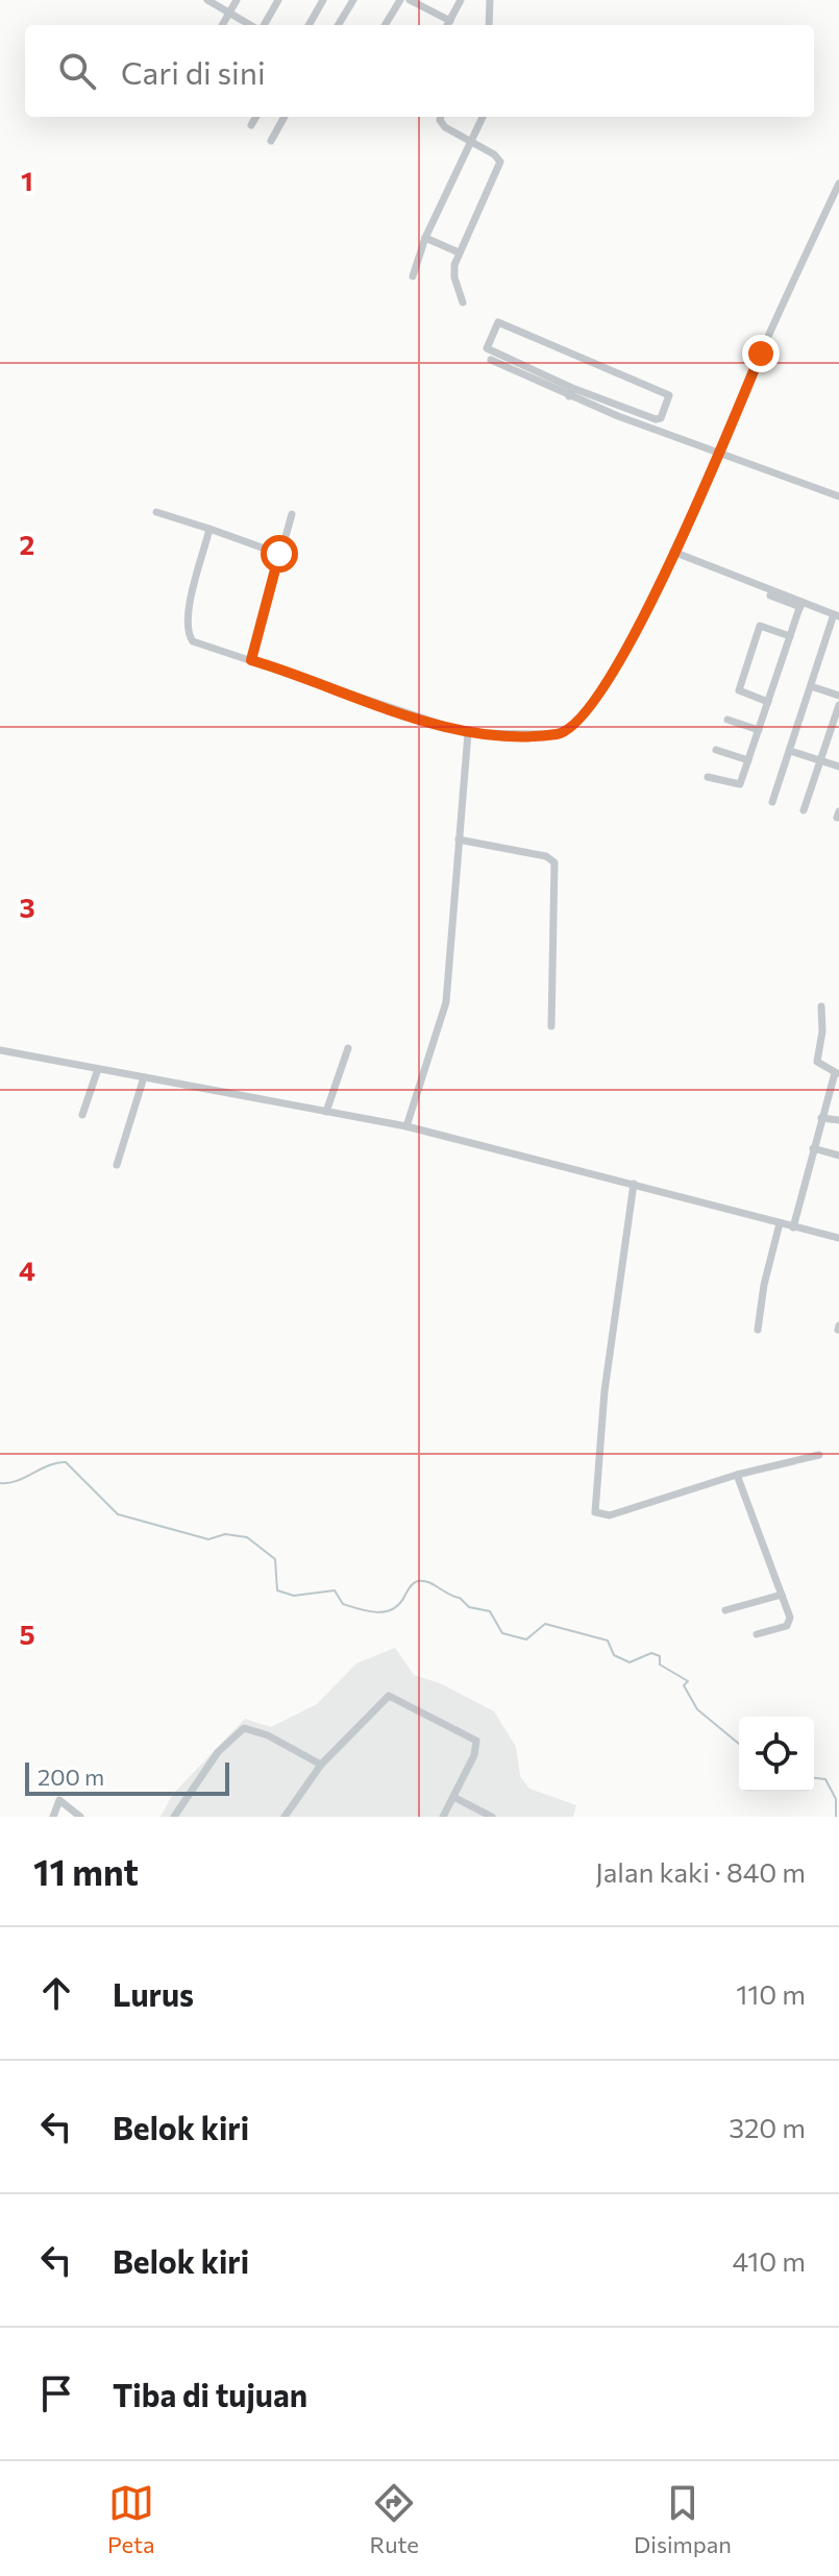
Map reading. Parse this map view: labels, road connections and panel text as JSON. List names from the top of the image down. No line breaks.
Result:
{"scale_bar":"200 m","page":{"search":"Cari di sini","scale":"200 m","heading":["11 mnt","Jalan kaki · 840 m"],"list":[["Lurus","110 m"],["Belok kiri","320 m"],["Belok kiri","410 m"],"Tiba di tujuan"],"nav":["Peta","Rute","Disimpan"]},"grid":{"rows":["1","2","3","4","5"]}}
